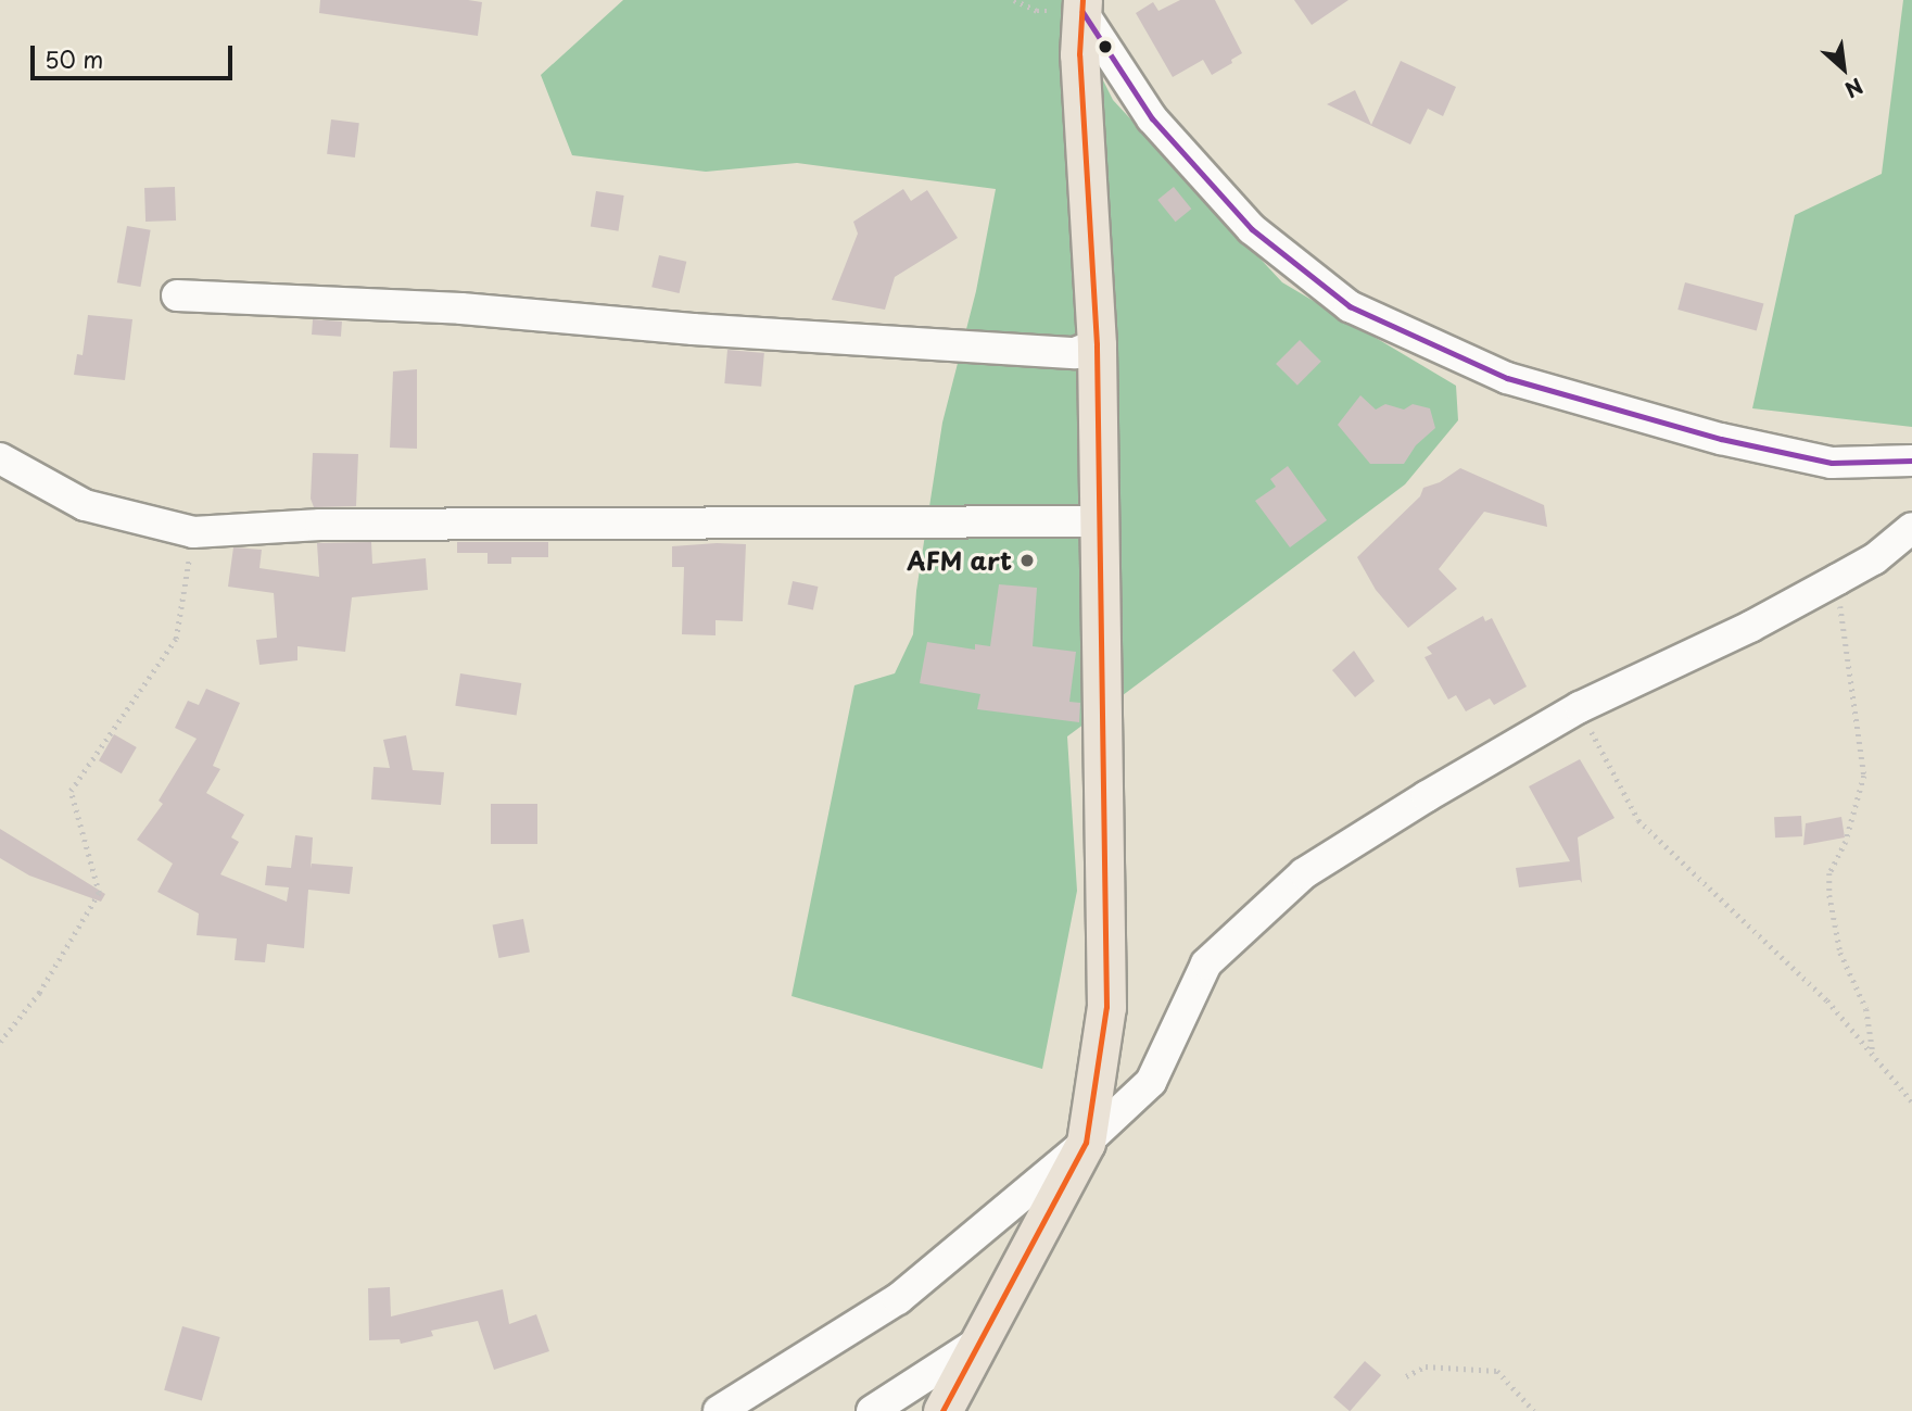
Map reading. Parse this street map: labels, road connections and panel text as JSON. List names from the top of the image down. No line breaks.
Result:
{"places":["AFM art"],"scale_bar":"50 m","north":"bottom right"}
